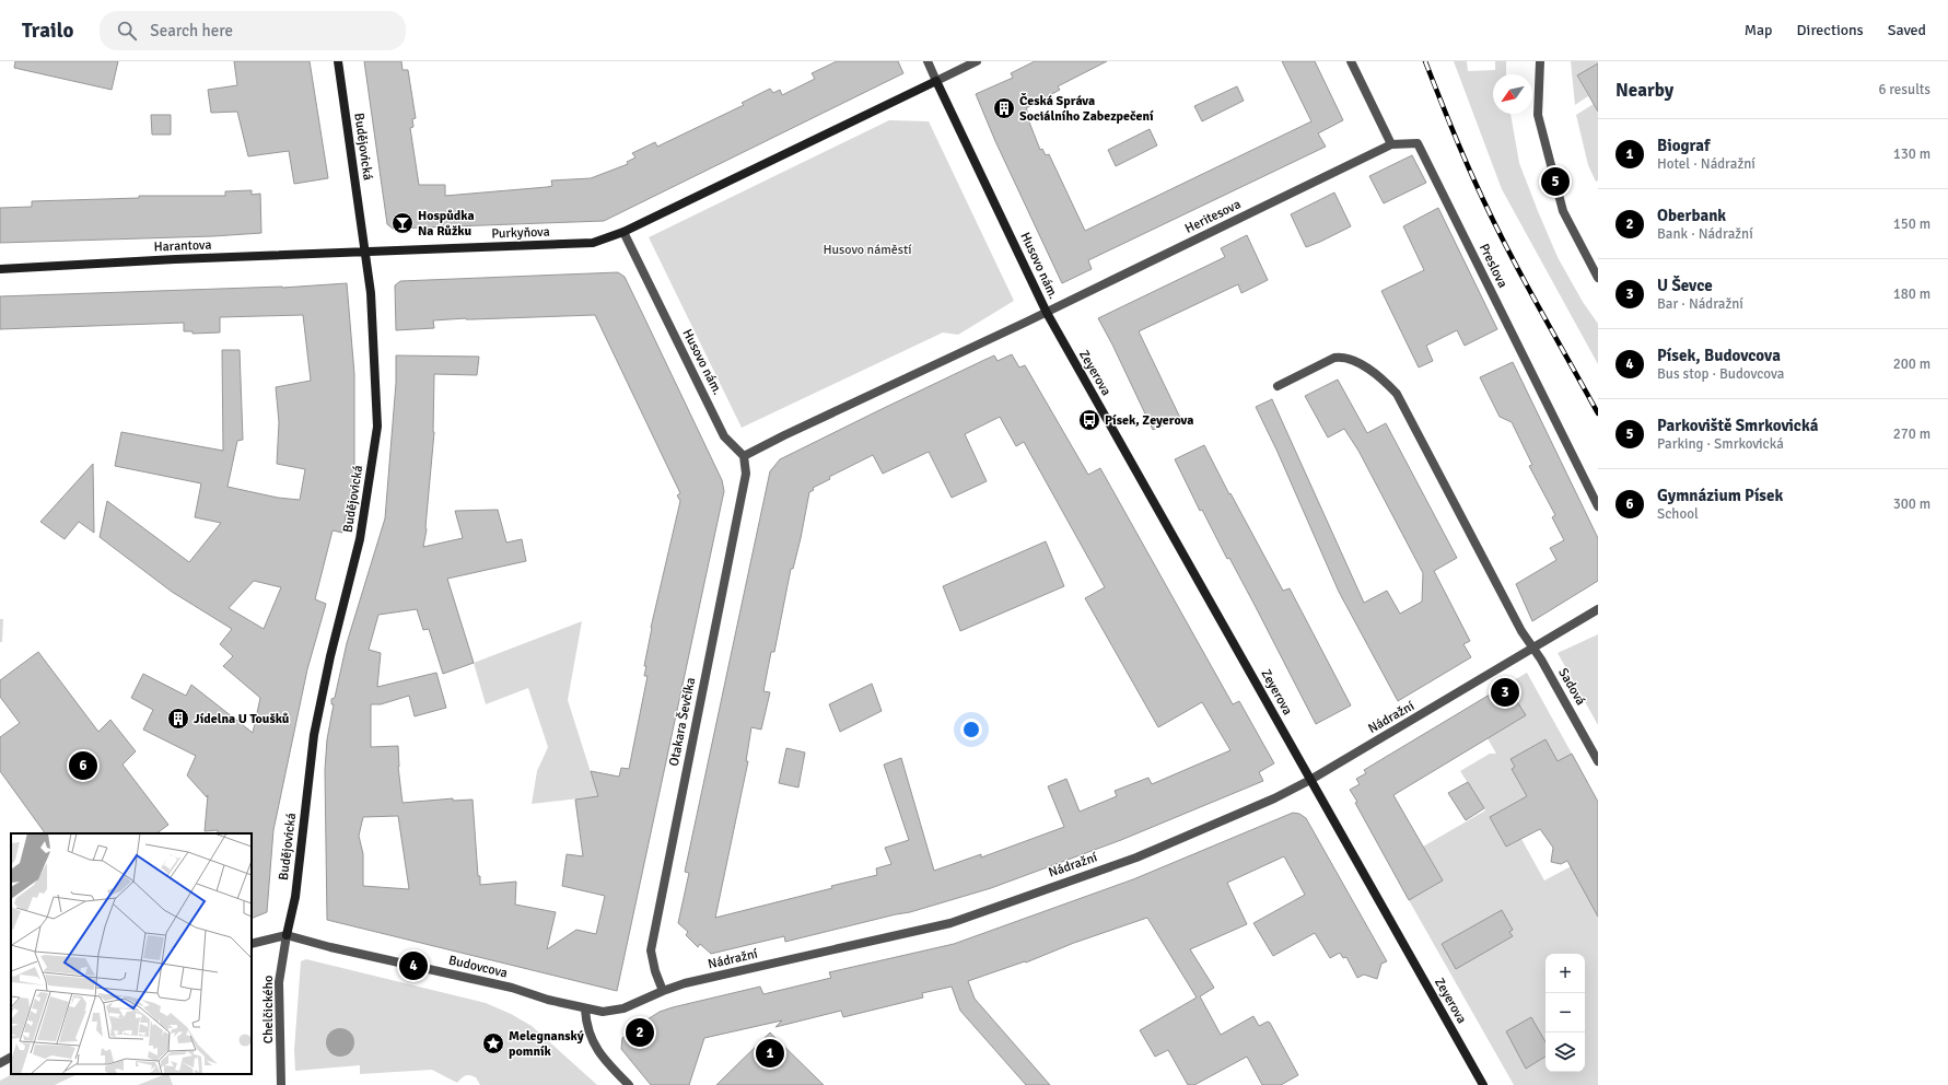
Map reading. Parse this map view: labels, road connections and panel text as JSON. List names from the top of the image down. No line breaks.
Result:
{"streets":{"street":["Budějovická","Heritesova","Purkyňova","Harantova","Husovo nám.","Preslova","Zeyerova","Sadová","Nádražní","Otakara Ševčíka","Budovcova","Chelčického"]},"crossings":[["Budějovická","Purkyňova"],["Budějovická","Harantova"],["Budějovická","Budovcova"],["Budějovická","Chelčického"],["Heritesova","Husovo nám."],["Heritesova","Preslova"],["Heritesova","Zeyerova"],["Purkyňova","Harantova"],["Purkyňova","Husovo nám."],["Husovo nám.","Zeyerova"],["Husovo nám.","Otakara Ševčíka"],["Zeyerova","Nádražní"],["Sadová","Nádražní"],["Nádražní","Otakara Ševčíka"],["Nádražní","Budovcova"],["Budovcova","Chelčického"]],"parks":["Husovo náměstí"],"places":{"building":["Česká Správa Sociálního Zabezpečení","Jídelna U Toušků"],"bar":["Hospůdka Na Růžku"],"bus stop":["Písek, Zeyerova"],"place":["Melegnanský pomník"]},"north":"bottom left","page":{"header":"Trailo","search":"Search here","nav":["Map","Directions","Saved"],"heading":["Nearby","6 results"],"list":[{"mark":"1","name":"Biograf","note":"Hotel · Nádražní","value":"130 m"},{"mark":"2","name":"Oberbank","note":"Bank · Nádražní","value":"150 m"},{"mark":"3","name":"U Ševce","note":"Bar · Nádražní","value":"180 m"},{"mark":"4","name":"Písek, Budovcova","note":"Bus stop · Budovcova","value":"200 m"},{"mark":"5","name":"Parkoviště Smrkovická","note":"Parking · Smrkovická","value":"270 m"},{"mark":"6","name":"Gymnázium Písek","note":"School","value":"300 m"}],"pins":["5","3","6","4","2","1"],"map_buttons":["+","−"]}}
